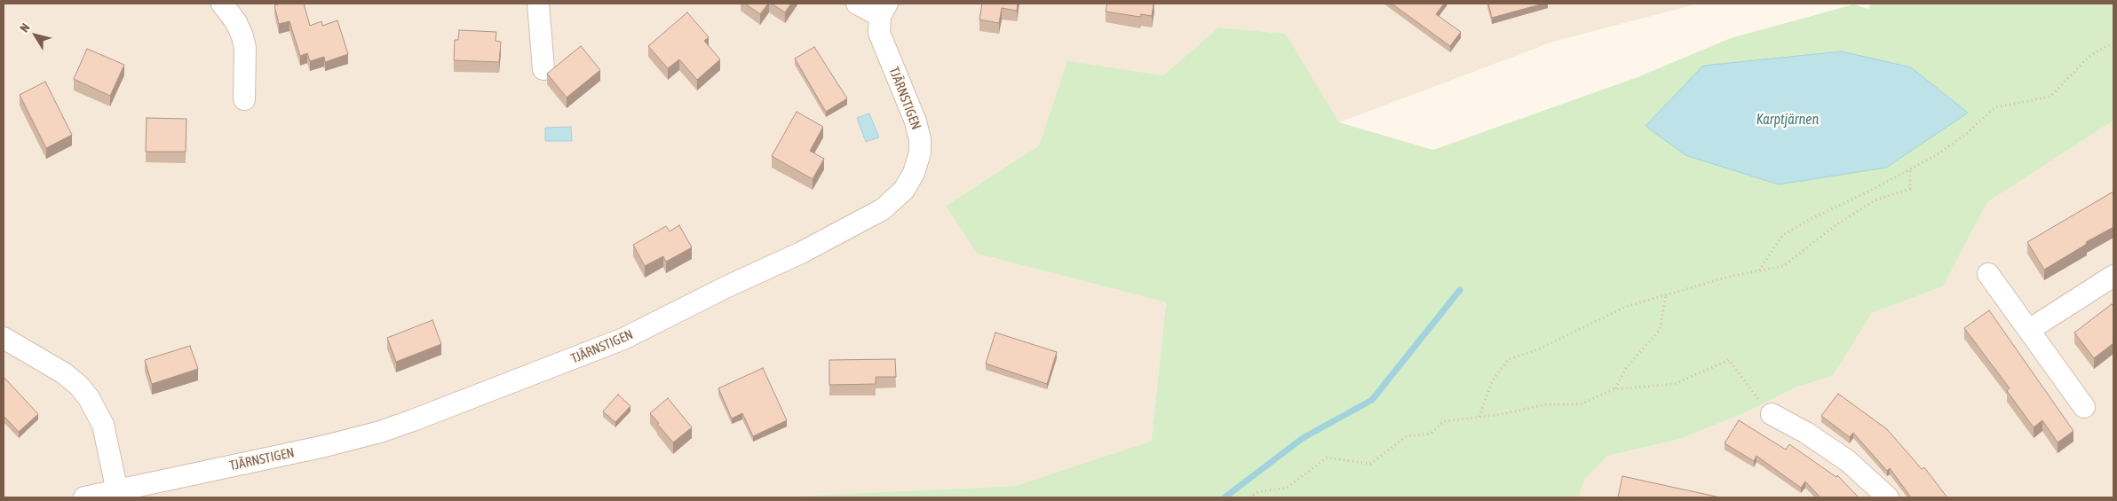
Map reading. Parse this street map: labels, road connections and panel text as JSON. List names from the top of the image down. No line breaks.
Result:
{"streets":{"street":["TJÄRNSTIGEN"]},"water":["Karptjärnen"],"north":"top left"}
